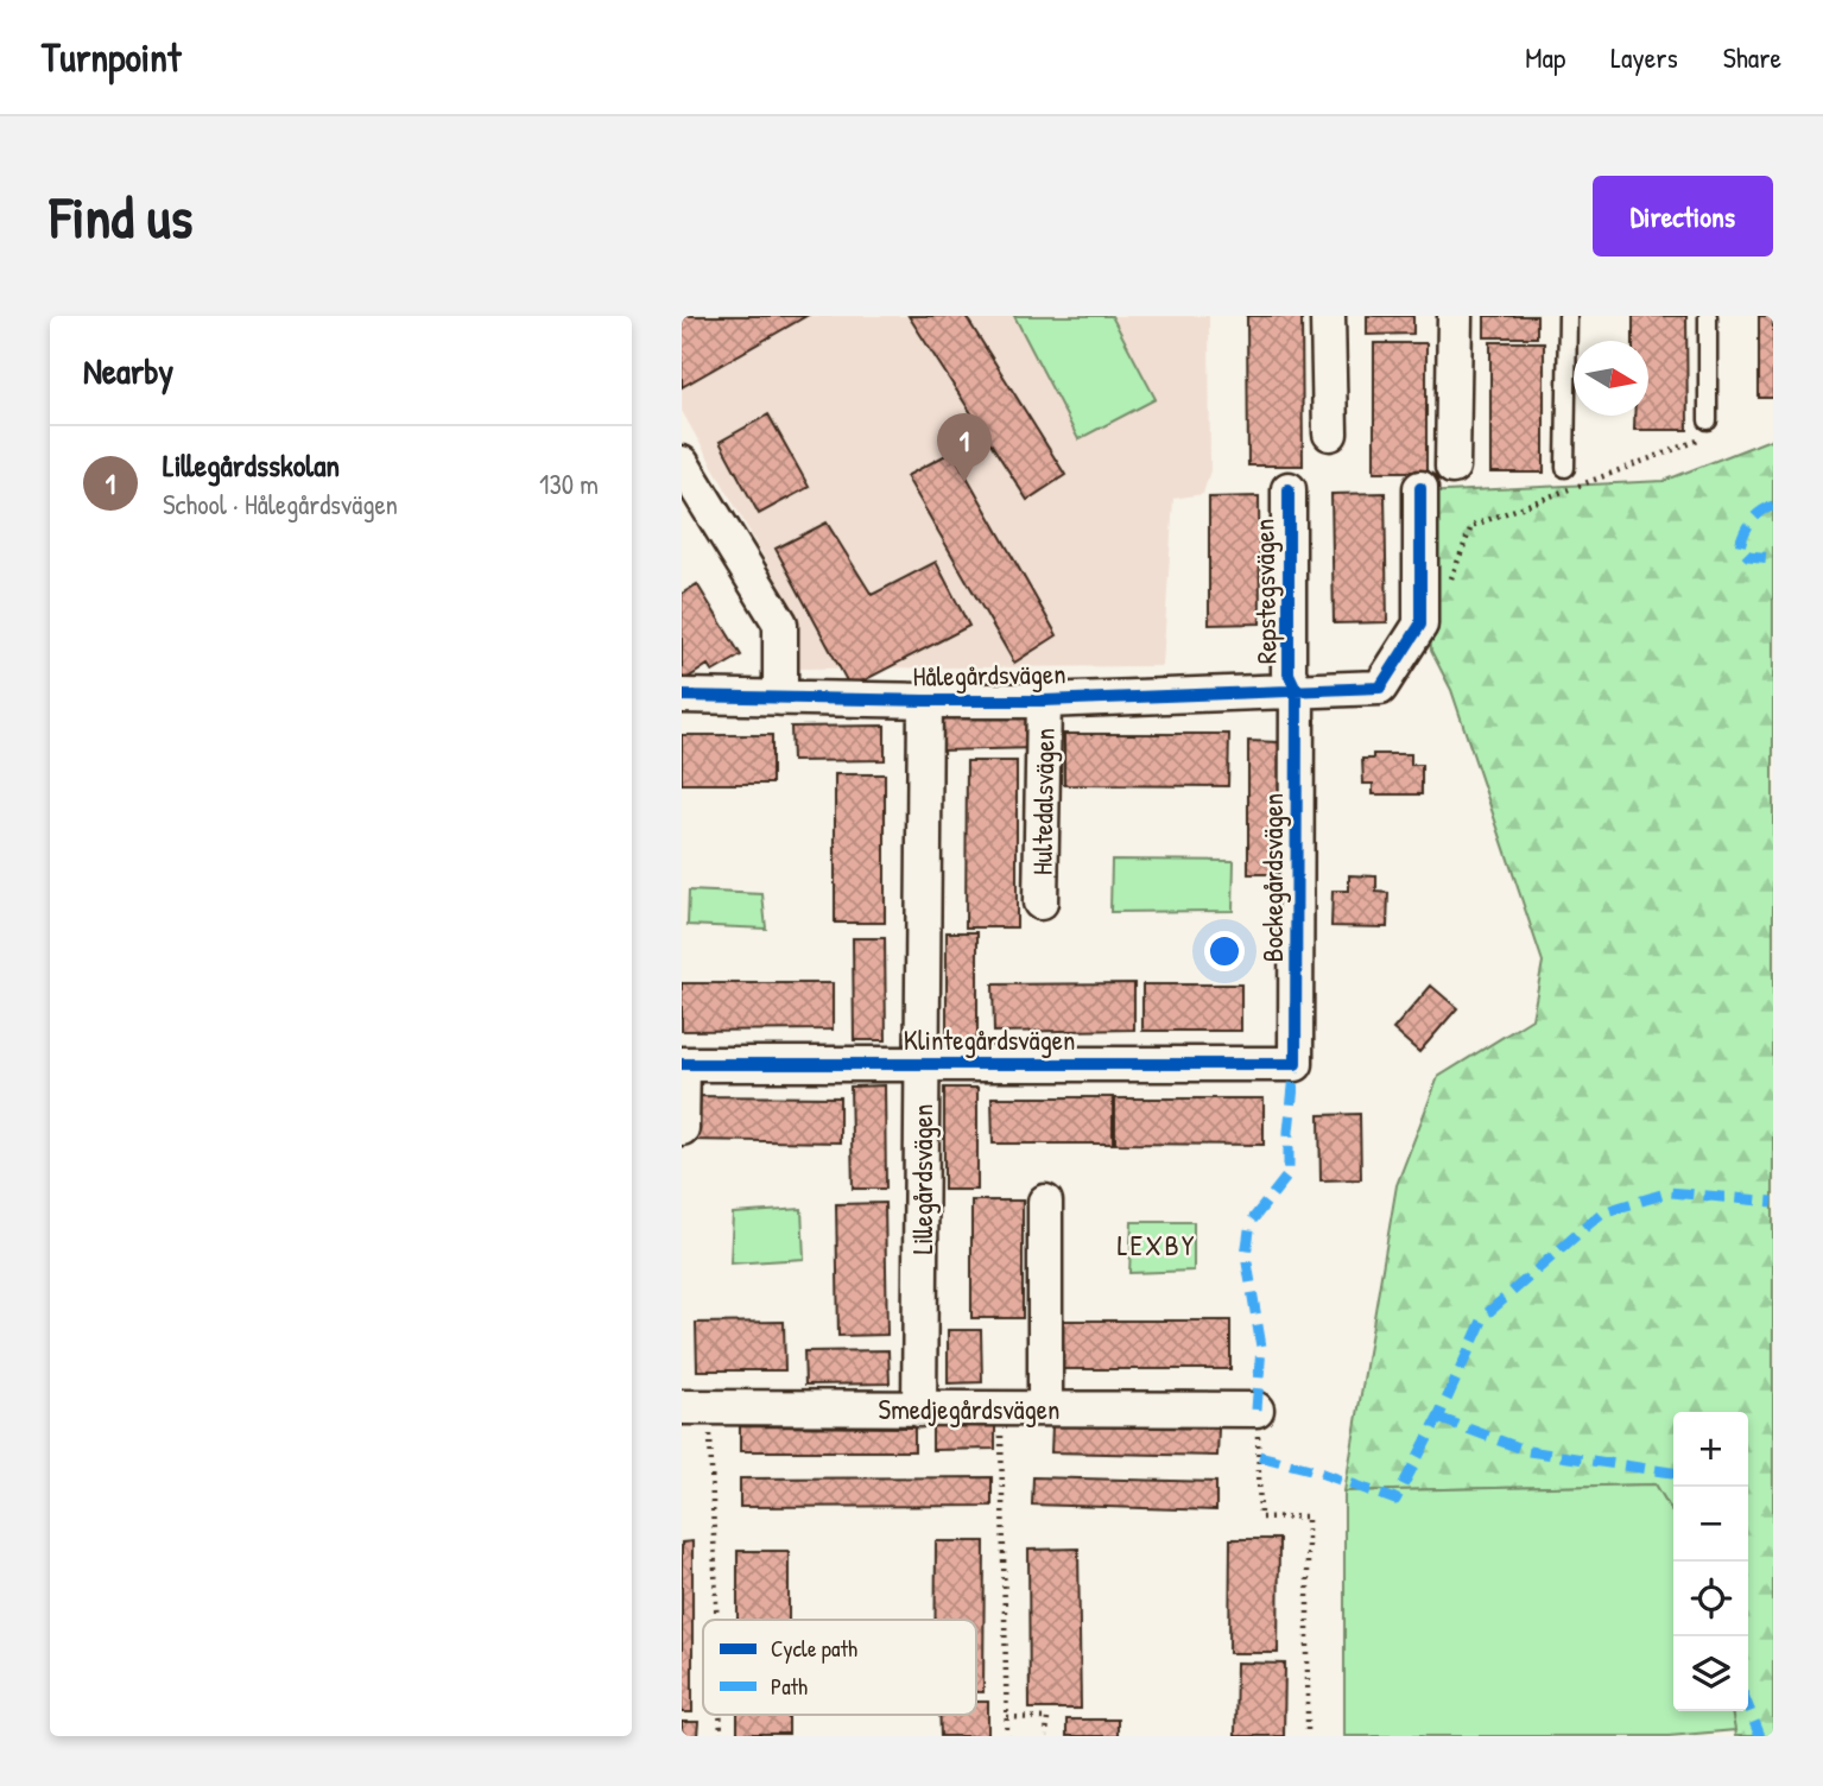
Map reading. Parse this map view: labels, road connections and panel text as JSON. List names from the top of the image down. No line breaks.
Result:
{"streets":{"street":["Repstegsvägen","Hålegårdsvägen","Hultedalsvägen","Bockegårdsvägen","Klintegårdsvägen","Lillegårdsvägen","Smedjegårdsvägen"]},"crossings":[["Repstegsvägen","Hålegårdsvägen"],["Repstegsvägen","Bockegårdsvägen"],["Hålegårdsvägen","Hultedalsvägen"],["Hålegårdsvägen","Bockegårdsvägen"],["Hålegårdsvägen","Lillegårdsvägen"],["Bockegårdsvägen","Klintegårdsvägen"],["Klintegårdsvägen","Lillegårdsvägen"],["Lillegårdsvägen","Smedjegårdsvägen"]],"districts":["LEXBY"],"legend":["Cycle path","Path"],"north":"right","page":{"header":"Turnpoint","nav":["Map","Layers","Share"],"buttons":"Directions","title":"Find us","heading":"Nearby","pins":"1","list":[{"mark":"1","name":"Lillegårdsskolan","note":"School · Hålegårdsvägen","value":"130 m"}],"map_buttons":["+","−"]}}
